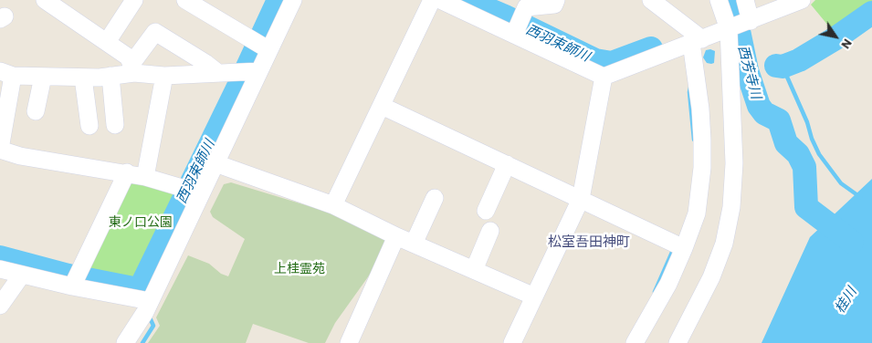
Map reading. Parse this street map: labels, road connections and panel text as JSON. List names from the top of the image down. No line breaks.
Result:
{"districts":["松室吾田神町"],"water":["西羽束師川","西芳寺川","桂川"],"parks":["東ノ口公園","上桂霊苑"],"north":"bottom right"}
